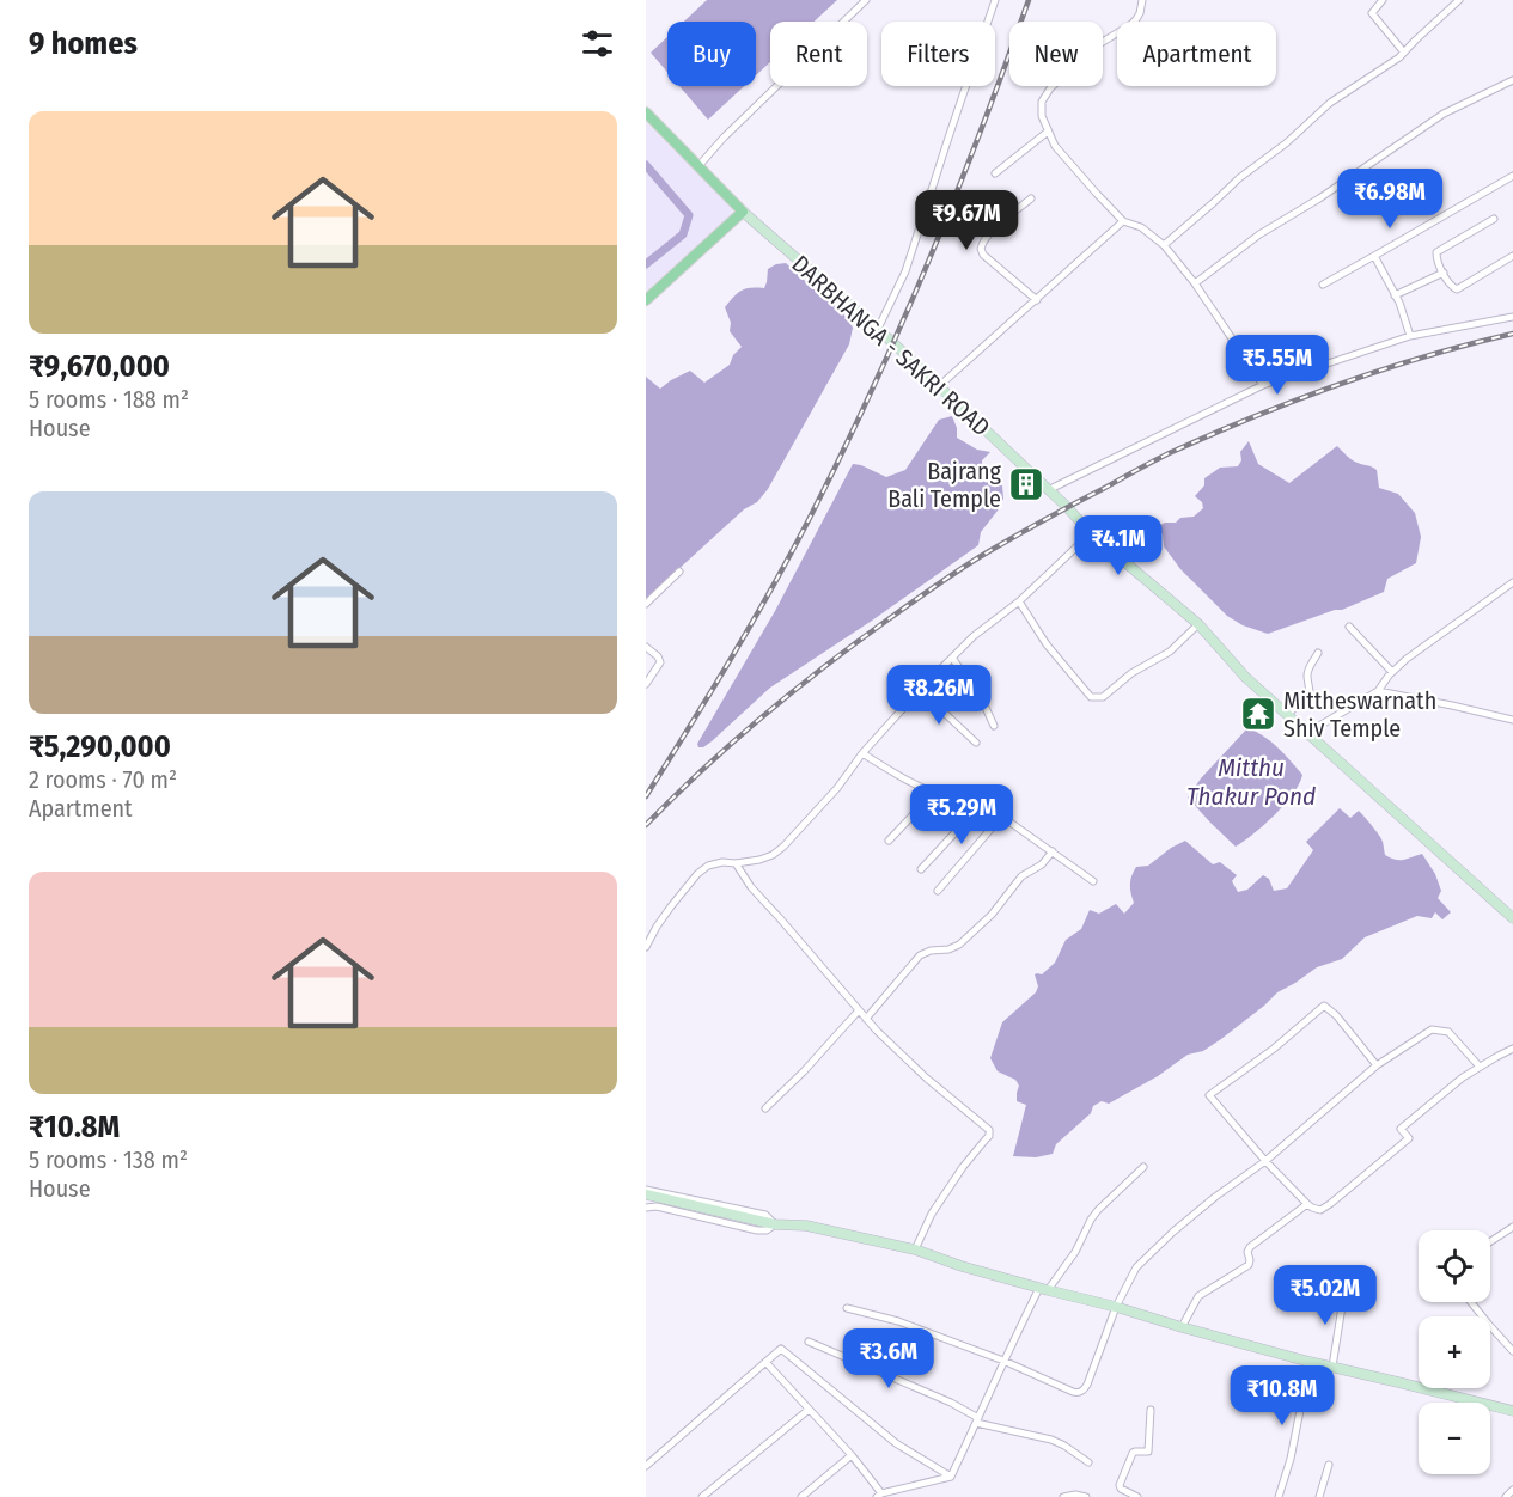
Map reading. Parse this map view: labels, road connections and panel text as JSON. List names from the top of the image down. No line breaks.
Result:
{"streets":{"main road":["DARBHANGA - SAKRI ROAD"]},"water":["Mitthu Thakur Pond"],"places":{"building":["Bajrang Bali Temple"],"temple":["Mittheswarnath Shiv Temple"]},"page":{"heading":"9 homes","chip":["Buy","Rent","Filters","New","Apartment"],"list":[{"name":"₹9,670,000","note":"5 rooms · 188 m² · House"},{"name":"₹5,290,000","note":"2 rooms · 70 m² · Apartment"},{"name":"₹10.8M","note":"5 rooms · 138 m² · House"}],"price":["₹6.98M","₹9.67M","₹5.55M","₹4.1M","₹8.26M","₹5.29M","₹5.02M","₹3.6M","₹10.8M"],"map_buttons":["+","−"]}}
